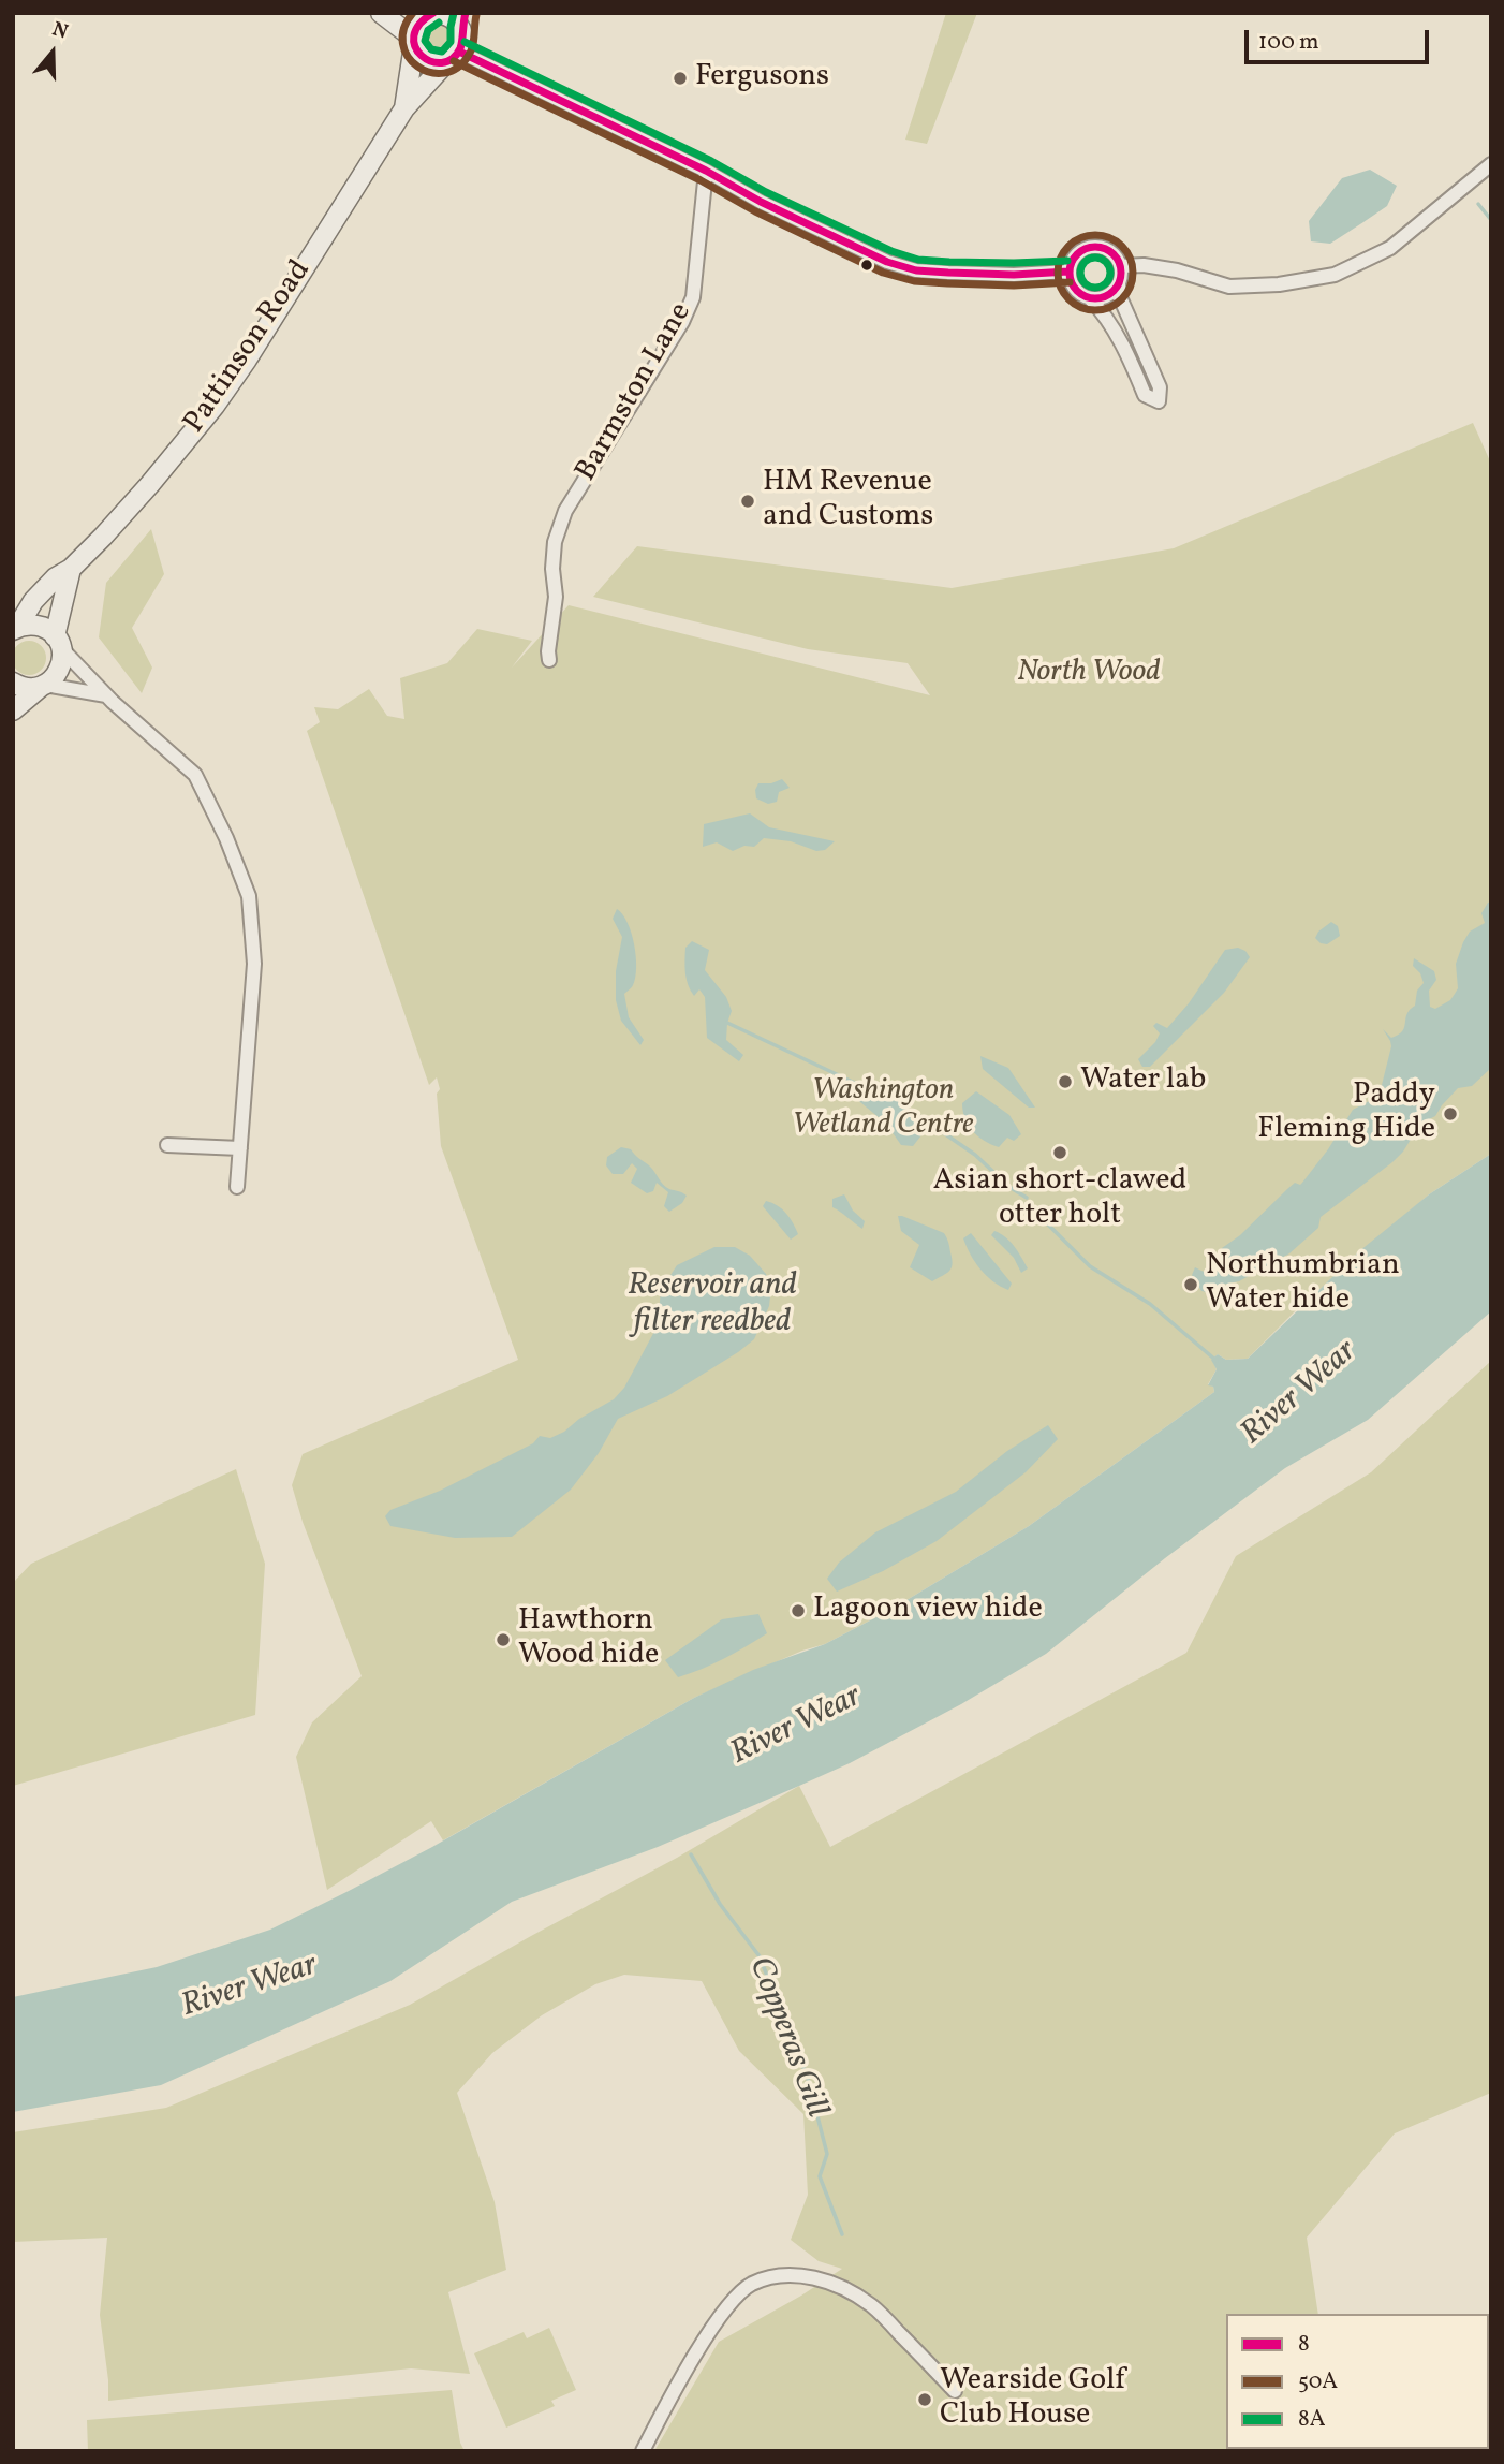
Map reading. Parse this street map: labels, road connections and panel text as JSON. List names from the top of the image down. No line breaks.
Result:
{"streets":{"street":["Pattinson Road","Barmston Lane"]},"water":["Reservoir and filter reedbed","River Wear","Copperas Gill"],"parks":["North Wood","Washington Wetland Centre"],"places":["Fergusons","HM Revenue and Customs","Water lab","Paddy Fleming Hide","Asian short-clawed otter holt","Northumbrian Water hide","Lagoon view hide","Hawthorn Wood hide","Wearside Golf Club House"],"lines":["transit line 8","transit line 50A","transit line 8A"],"legend":["8","50A","8A"],"scale_bar":"100 m","north":"top"}
